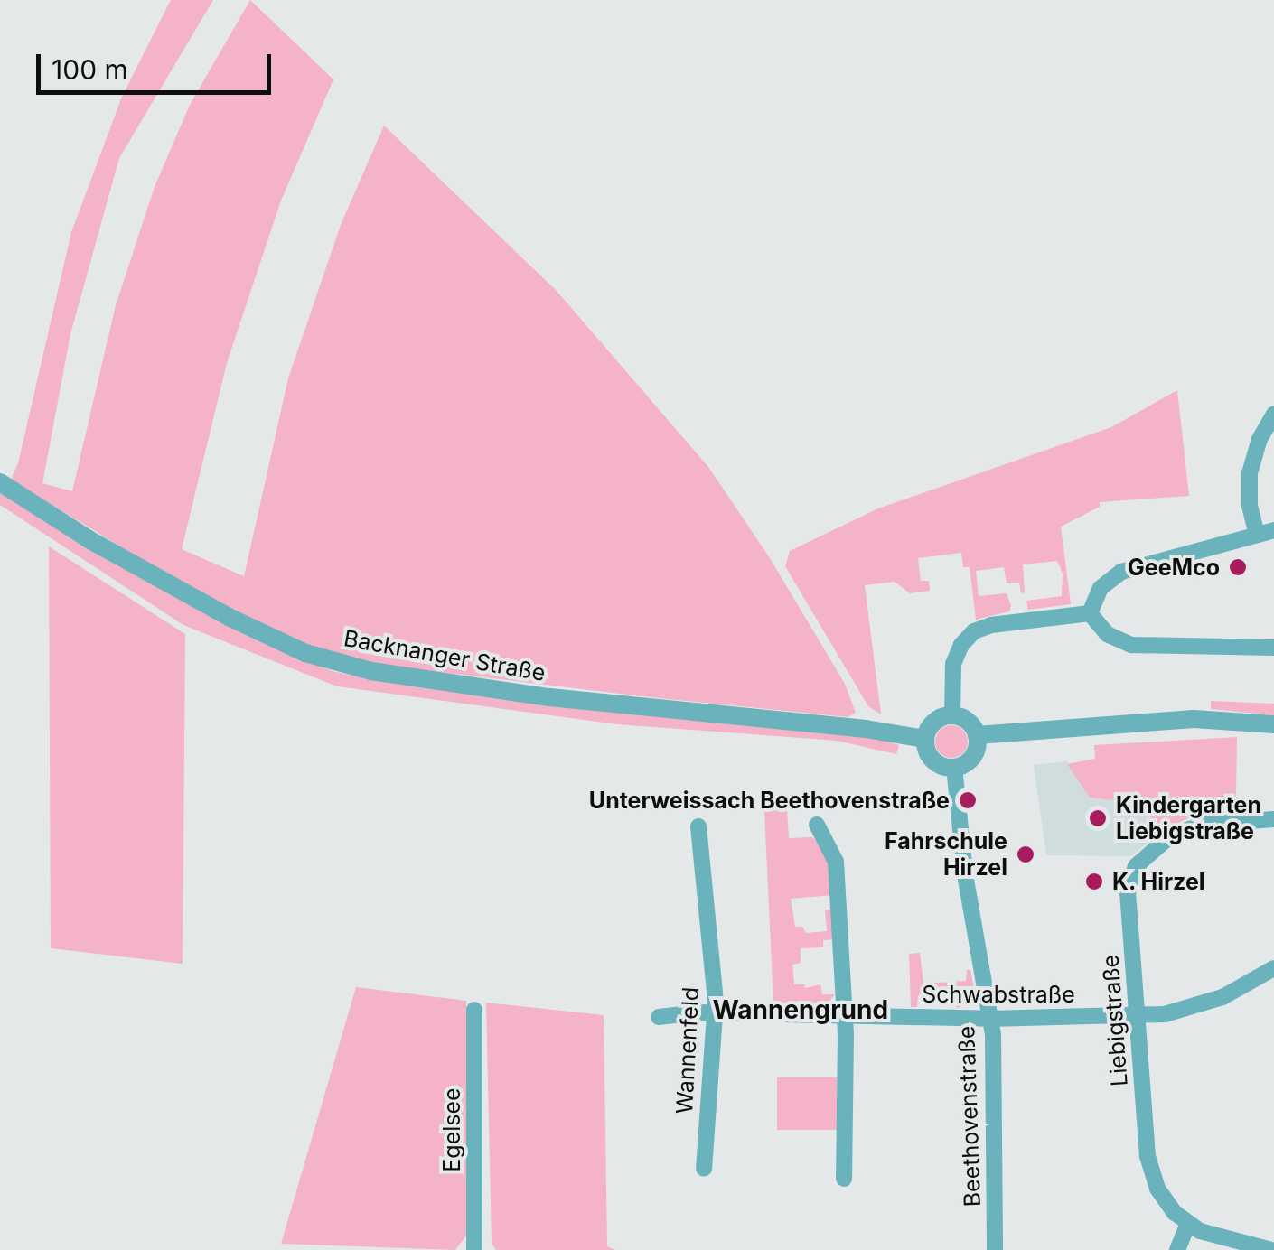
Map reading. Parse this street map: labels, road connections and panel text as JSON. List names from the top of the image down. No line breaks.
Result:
{"streets":{"street":["Backnanger Straße","Schwabstraße","Liebigstraße","Wannenfeld","Beethovenstraße","Egelsee"]},"crossings":[["Backnanger Straße","Beethovenstraße"],["Schwabstraße","Liebigstraße"],["Schwabstraße","Wannenfeld"],["Schwabstraße","Beethovenstraße"]],"districts":["Wannengrund"],"places":["GeeMco","Unterweissach Beethovenstraße","Kindergarten Liebigstraße","Fahrschule Hirzel","K. Hirzel"],"scale_bar":"100 m"}
